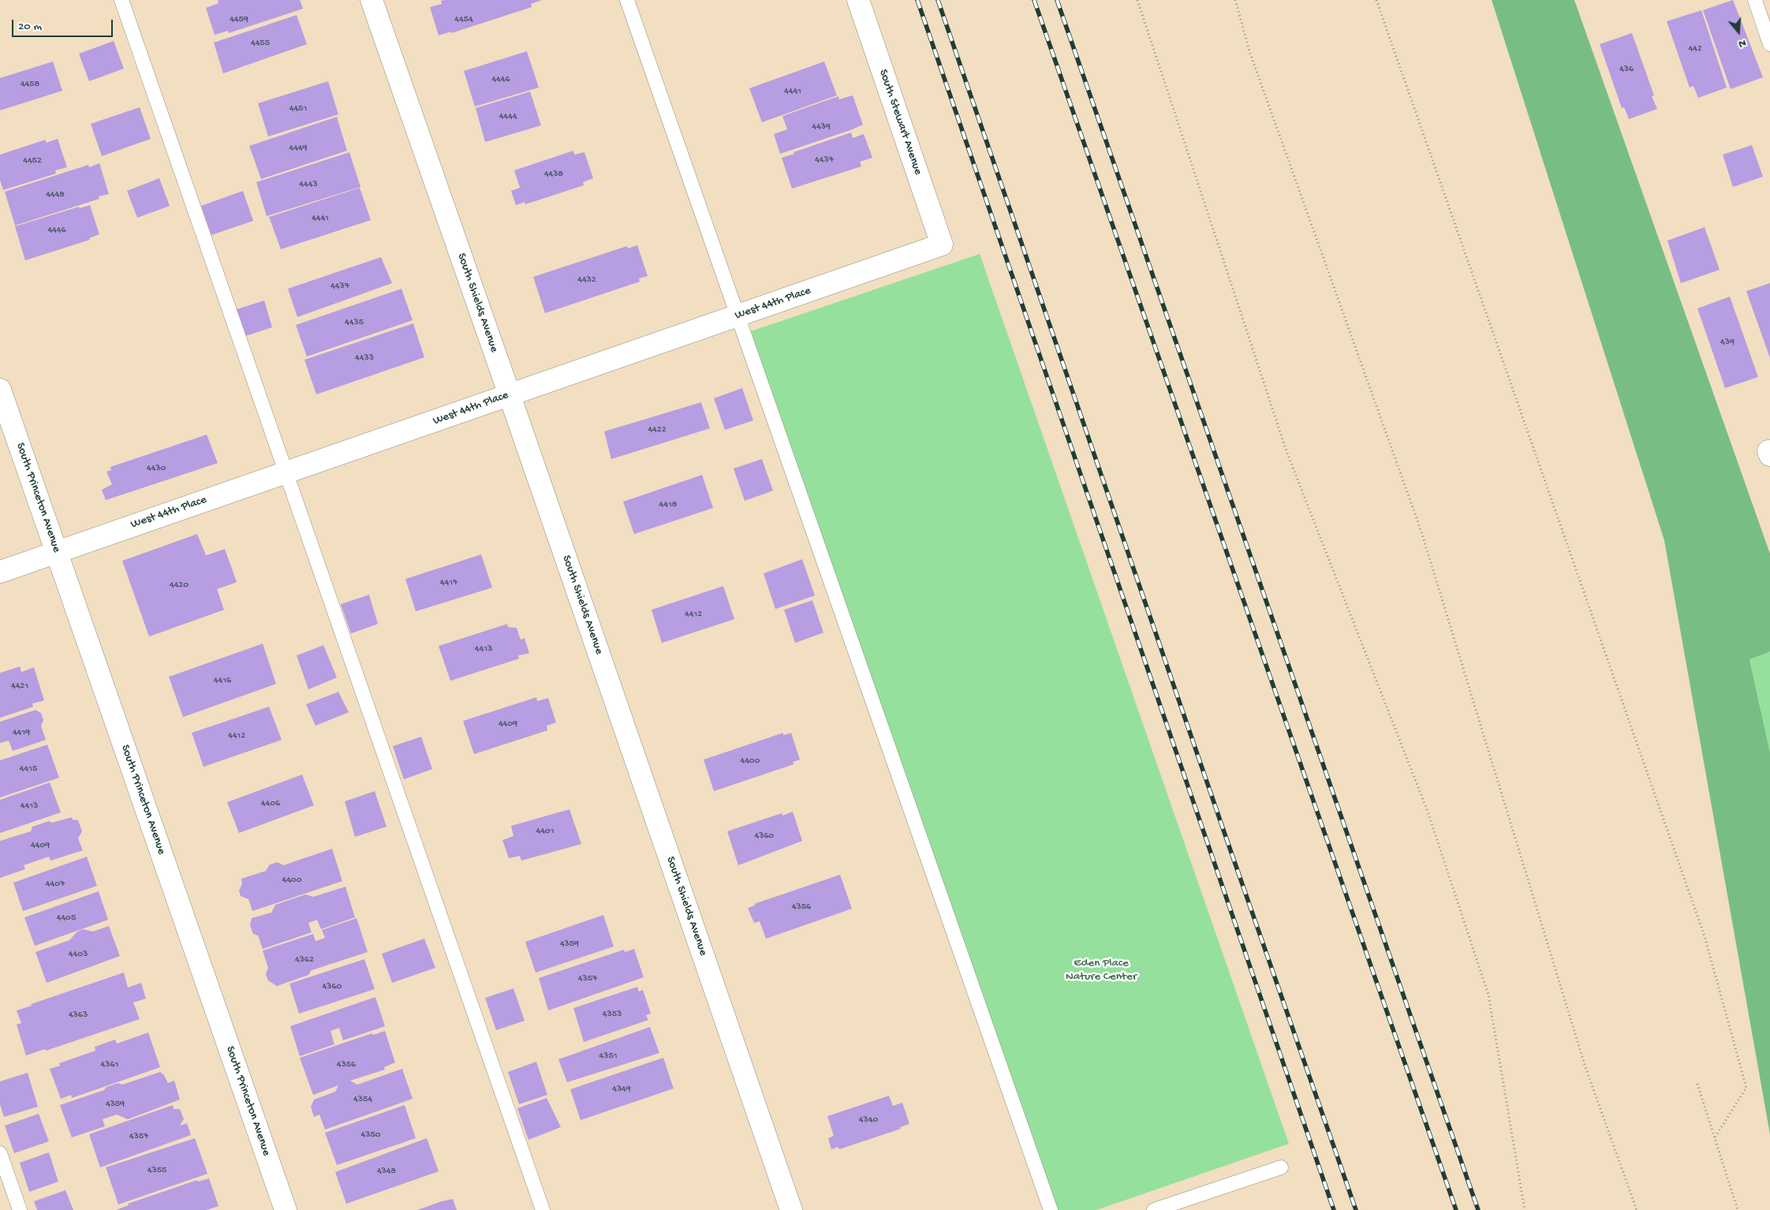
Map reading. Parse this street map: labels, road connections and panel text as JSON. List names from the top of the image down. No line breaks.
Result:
{"streets":{"street":["South Stewart Avenue","South Shields Avenue","West 44th Place","South Princeton Avenue"]},"crossings":[["South Stewart Avenue","West 44th Place"],["South Shields Avenue","West 44th Place"],["West 44th Place","South Princeton Avenue"]],"parks":["Eden Place Nature Center"],"house_numbers":["4459","4454","4455","442","436","4446","4458","4441","4451","4444","4439","4449","4437","4452","4438","4443","4448","4441","4446","4432","4437","4435","439","4433","4422","4430","4418","4417","4420","4412","4413","4416","4421","4409","4419","4412","4400","4415","4406","4413","4401","4360","4409","4400","4407","4356","4405","4359","4403","4362","4357","4360","4353","4363","4351","4361","4356","4349","4354","4359","4340","4350","4357","4355","4348"],"scale_bar":"20 m","north":"bottom"}
